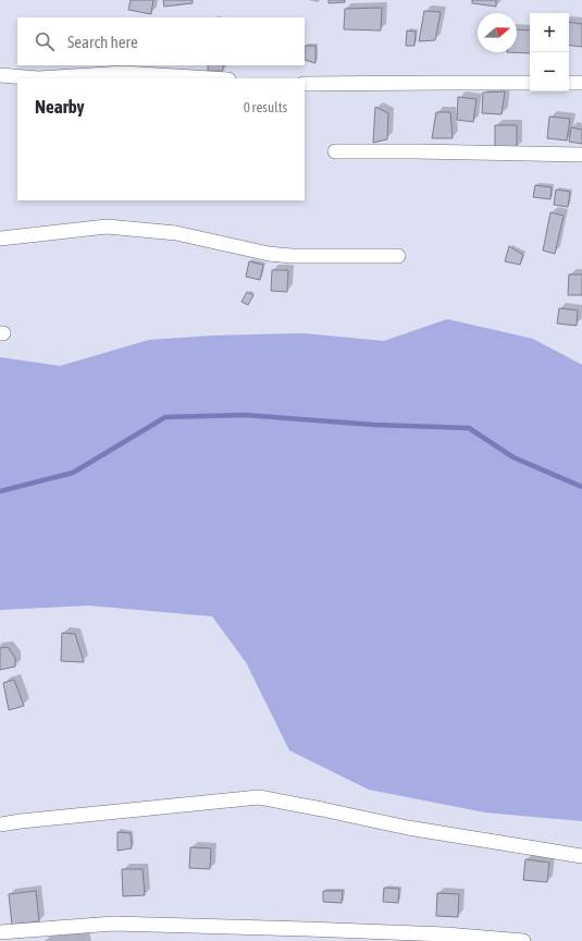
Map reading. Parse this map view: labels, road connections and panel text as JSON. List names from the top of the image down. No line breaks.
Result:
{"north":"right","page":{"map_buttons":["+","−"],"search":"Search here","heading":["Nearby","0 results"]}}
